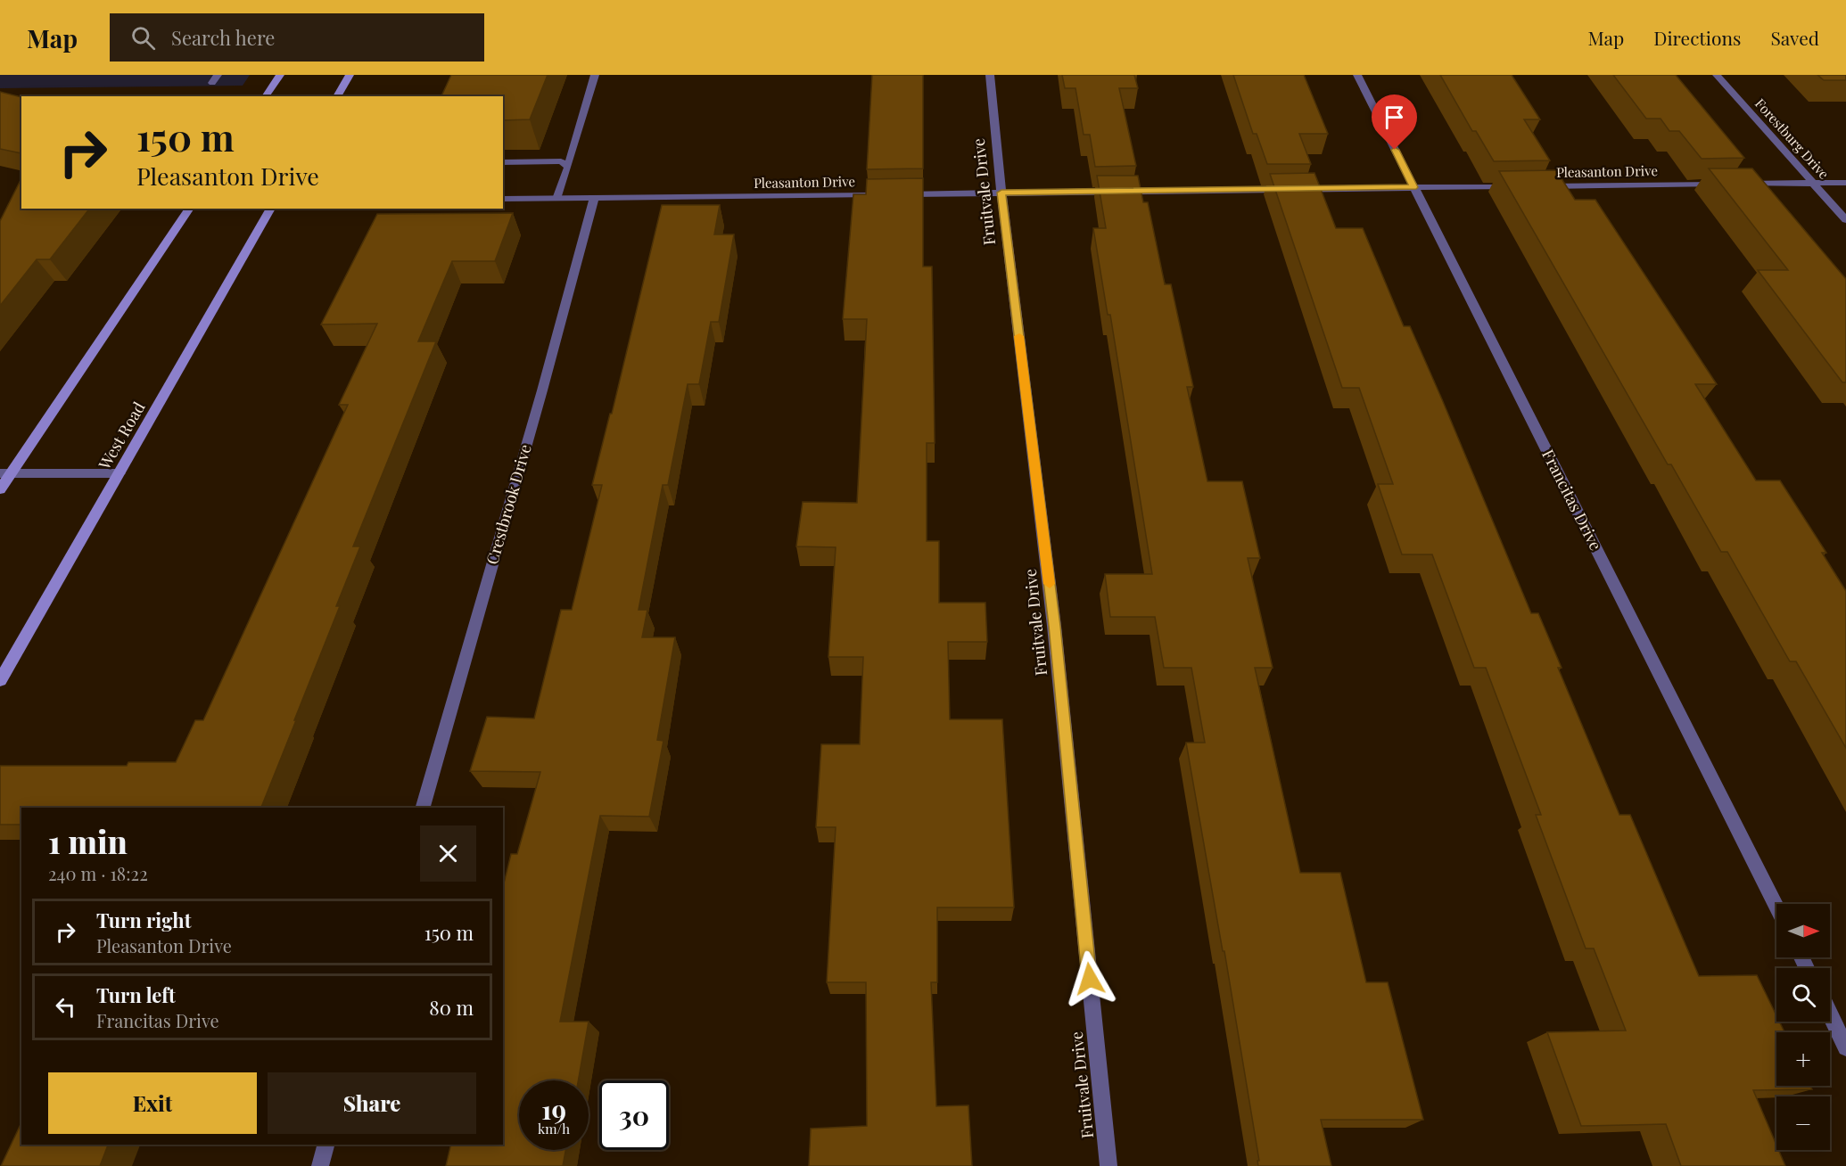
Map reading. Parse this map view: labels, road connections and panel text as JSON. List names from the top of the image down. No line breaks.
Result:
{"streets":{"main road":["West Road"],"street":["Forestburg Drive","Pleasanton Drive","Fruitvale Drive","Francitas Drive","Crestbrook Drive"]},"crossings":[["Forestburg Drive","Pleasanton Drive"],["Pleasanton Drive","Crestbrook Drive"]],"north":"right","page":{"header":"Map","search":"Search here","nav":["Map","Directions","Saved"],"turn":["150 m","Pleasanton Drive"],"heading":["1 min","240 m · 18:22"],"list":[{"name":"Turn right","note":"Pleasanton Drive","value":"150 m"},{"name":"Turn left","note":"Francitas Drive","value":"80 m"}],"map_buttons":["+","−"],"buttons":["Exit","Share"],"speed":"19 km/h","limit":"30"}}
